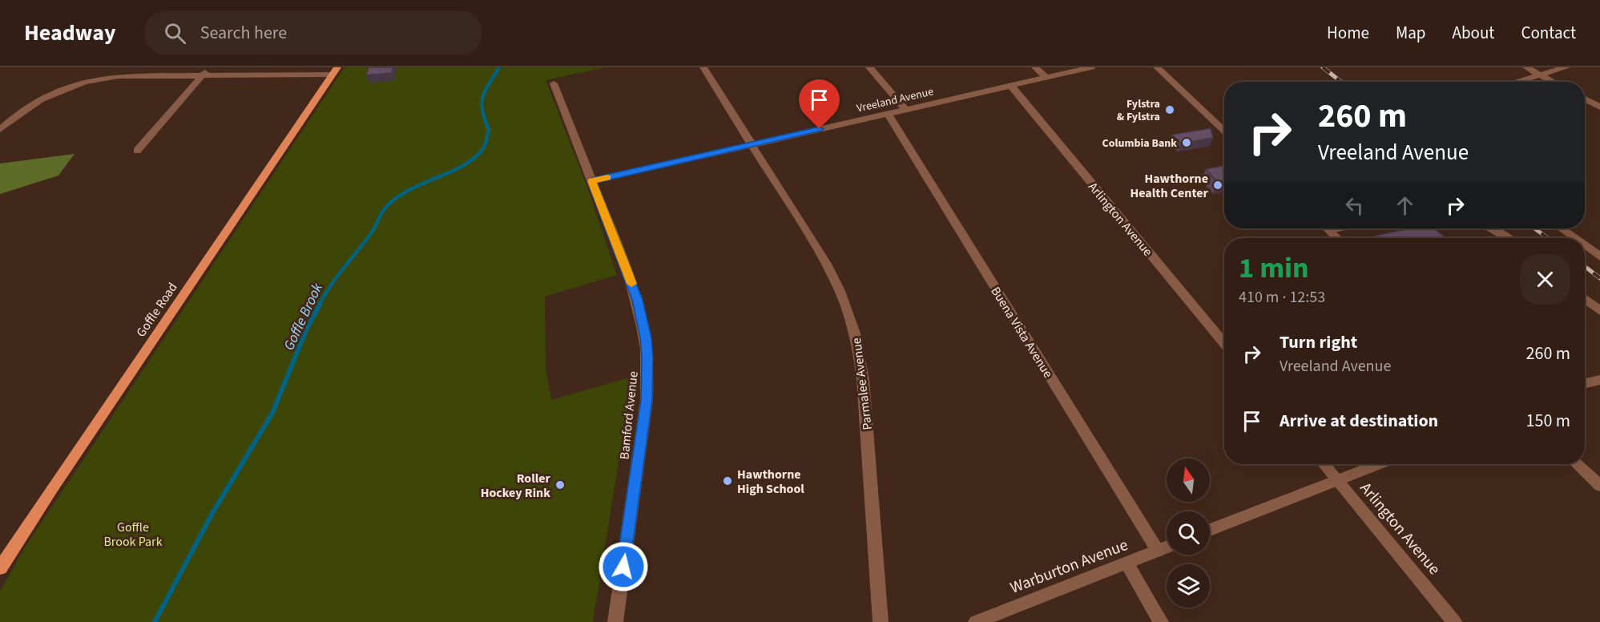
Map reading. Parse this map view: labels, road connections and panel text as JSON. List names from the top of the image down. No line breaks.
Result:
{"streets":{"main road":["Goffle Road"],"street":["Vreeland Avenue","Arlington Avenue","Buena Vista Avenue","Parmalee Avenue","Bamford Avenue","Warburton Avenue"]},"crossings":[["Vreeland Avenue","Arlington Avenue"],["Vreeland Avenue","Buena Vista Avenue"],["Vreeland Avenue","Parmalee Avenue"],["Vreeland Avenue","Bamford Avenue"],["Buena Vista Avenue","Warburton Avenue"]],"water":["Goffle Brook"],"parks":["Goffle Brook Park"],"places":["Fylstra & Fylstra","Columbia Bank","Hawthorne Health Center","Hawthorne High School","Roller Hockey Rink"],"north":"top","page":{"header":"Headway","search":"Search here","nav":["Home","Map","About","Contact"],"turn":["260 m","Vreeland Avenue"],"heading":["1 min","410 m · 12:53"],"list":[{"name":"Turn right","note":"Vreeland Avenue","value":"260 m"},{"name":"Arrive at destination","value":"150 m"}]}}
